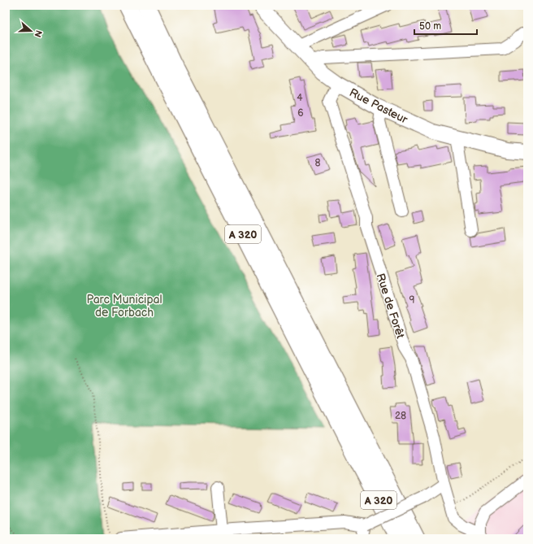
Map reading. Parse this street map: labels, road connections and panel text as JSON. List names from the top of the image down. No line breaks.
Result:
{"streets":{"highway":["A 320"],"main road":["Rue Pasteur"],"street":["Rue de Forêt"]},"crossings":[["Rue Pasteur","Rue de Forêt"]],"parks":["Parc Municipal de Forbach"],"house_numbers":["4","6","8","9","28"],"scale_bar":"50 m","north":"right"}
